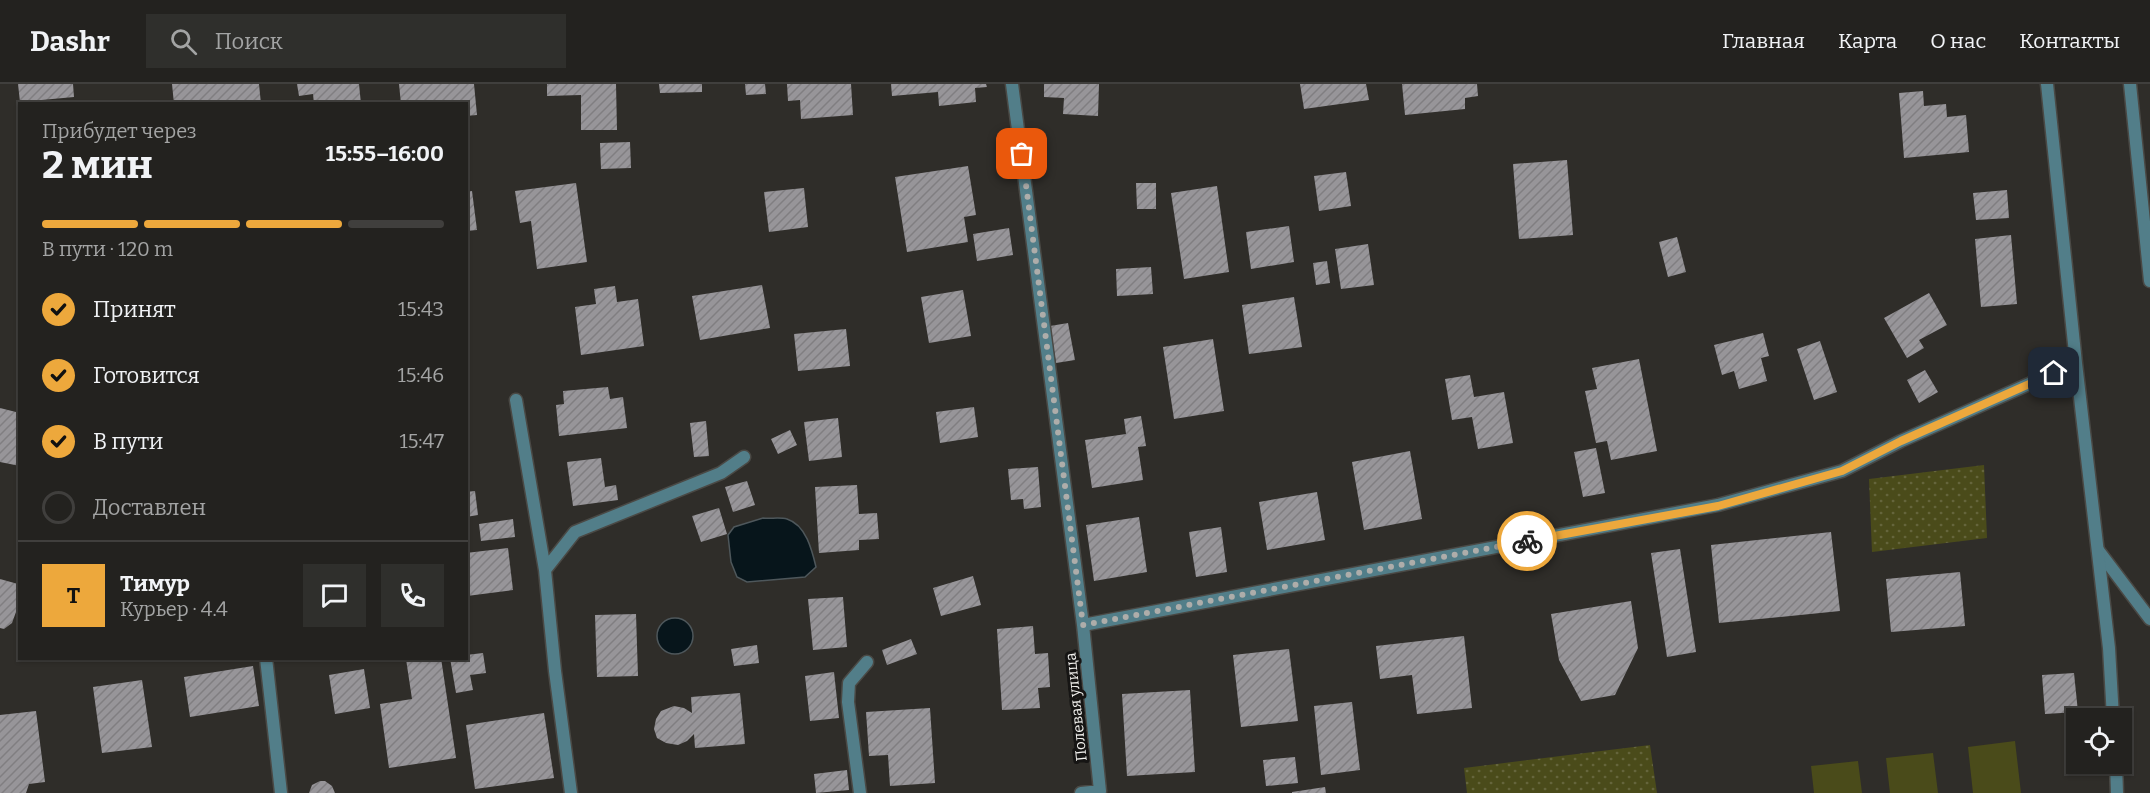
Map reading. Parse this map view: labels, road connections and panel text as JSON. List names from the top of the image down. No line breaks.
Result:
{"streets":{"street":["Полевая улица"]},"page":{"header":"Dashr","search":"Поиск","nav":["Главная","Карта","О нас","Контакты"],"heading":["2 мин","Прибудет через","15:55–16:00"],"panel":["Тимур","Курьер · 4.4"],"bar":"В пути · 120 m","list":[["Принят","15:43"],["Готовится","15:46"],["В пути","15:47"],"Доставлен"],"round":"Т"}}
